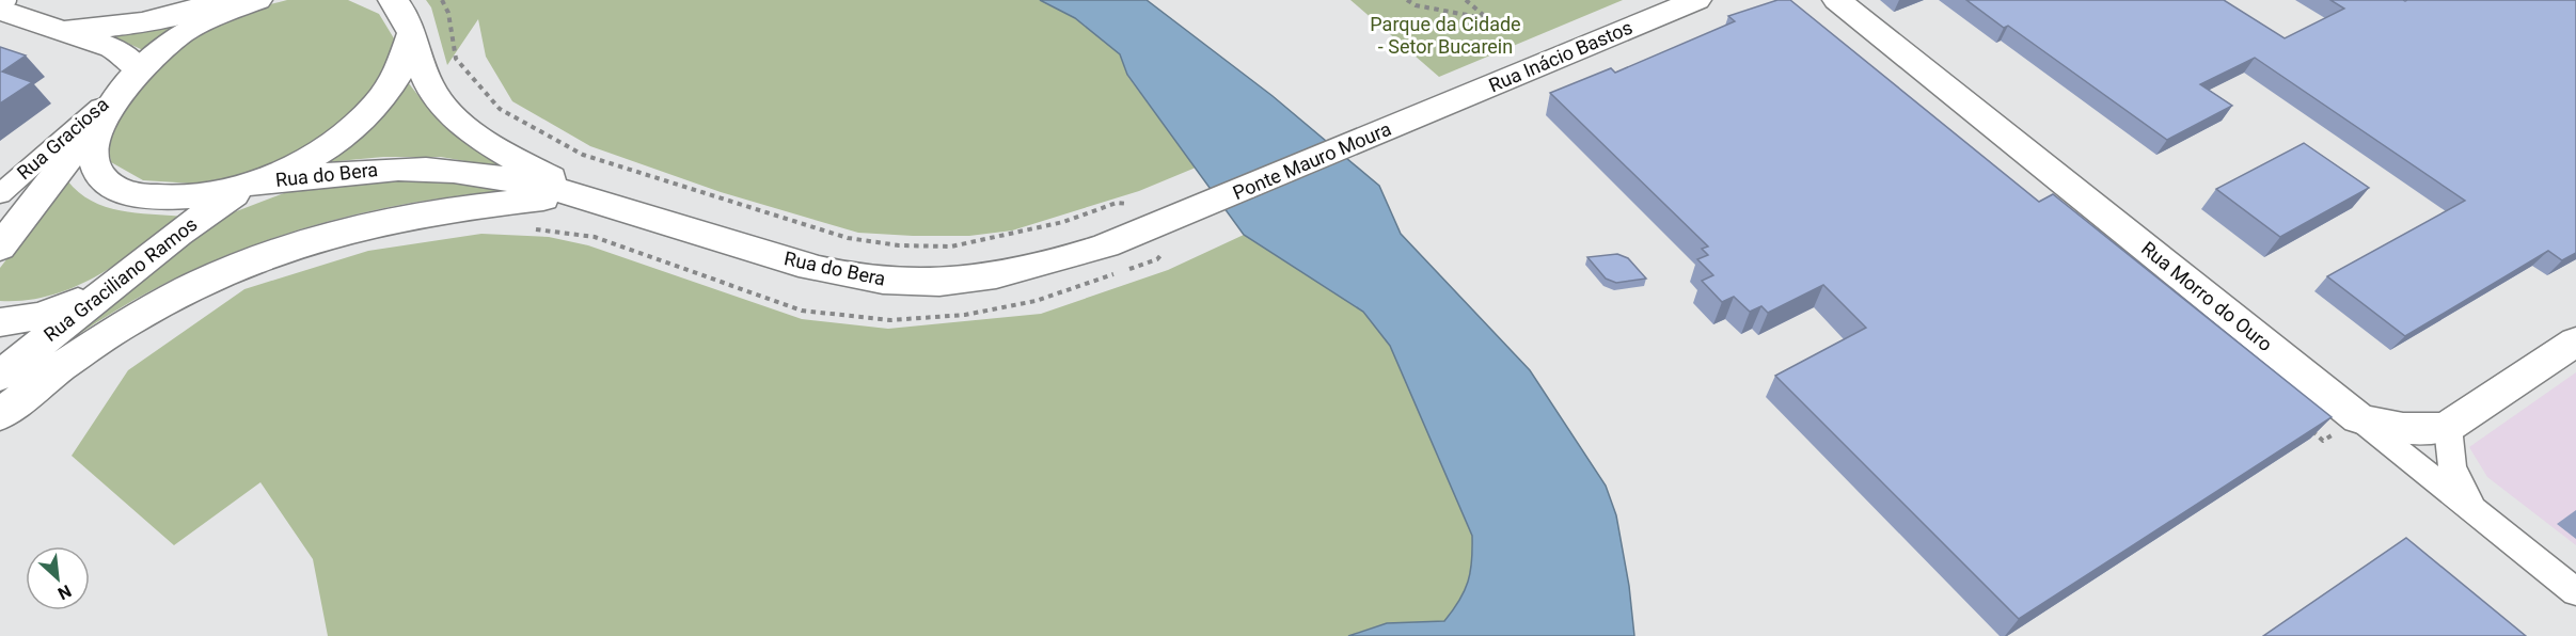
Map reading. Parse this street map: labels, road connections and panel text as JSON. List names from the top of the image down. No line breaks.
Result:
{"streets":{"main road":["Rua Inácio Bastos","Ponte Mauro Moura","Rua do Bera","Rua Graciliano Ramos","Rua Morro do Ouro"],"street":["Rua Graciosa"]},"crossings":[["Rua Inácio Bastos","Ponte Mauro Moura"],["Rua Graciosa","Rua do Bera"],["Ponte Mauro Moura","Rua do Bera"],["Rua do Bera","Rua Graciliano Ramos"]],"parks":["Parque da Cidade - Setor Bucarein"],"north":"bottom right"}
